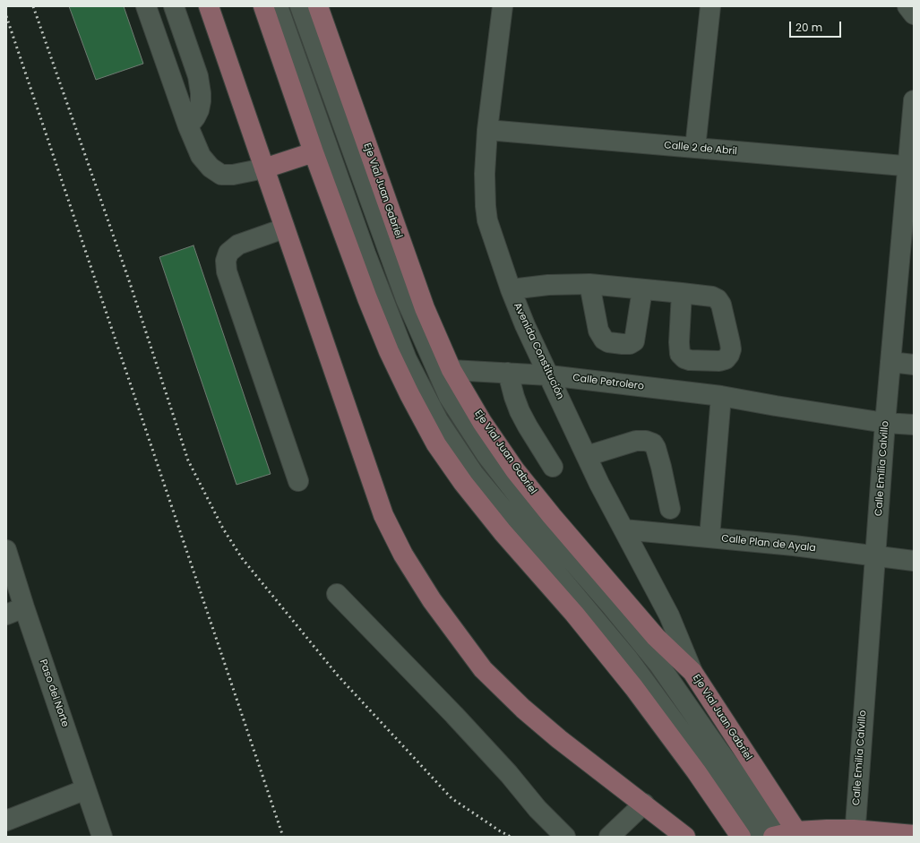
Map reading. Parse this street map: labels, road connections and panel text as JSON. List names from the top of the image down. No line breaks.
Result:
{"streets":{"main road":["Eje Vial Juan Gabriel"],"street":["Calle 2 de Abril","Avenida Constitución","Calle Petrolero","Calle Emilia Calvillo","Calle Plan de Ayala","Paso del Norte"]},"crossings":[["Calle 2 de Abril","Avenida Constitución"],["Calle 2 de Abril","Calle Emilia Calvillo"],["Eje Vial Juan Gabriel","Avenida Constitución"],["Eje Vial Juan Gabriel","Calle Petrolero"],["Avenida Constitución","Calle Petrolero"],["Avenida Constitución","Calle Plan de Ayala"],["Calle Petrolero","Calle Emilia Calvillo"],["Calle Emilia Calvillo","Calle Plan de Ayala"]],"scale_bar":"20 m"}
